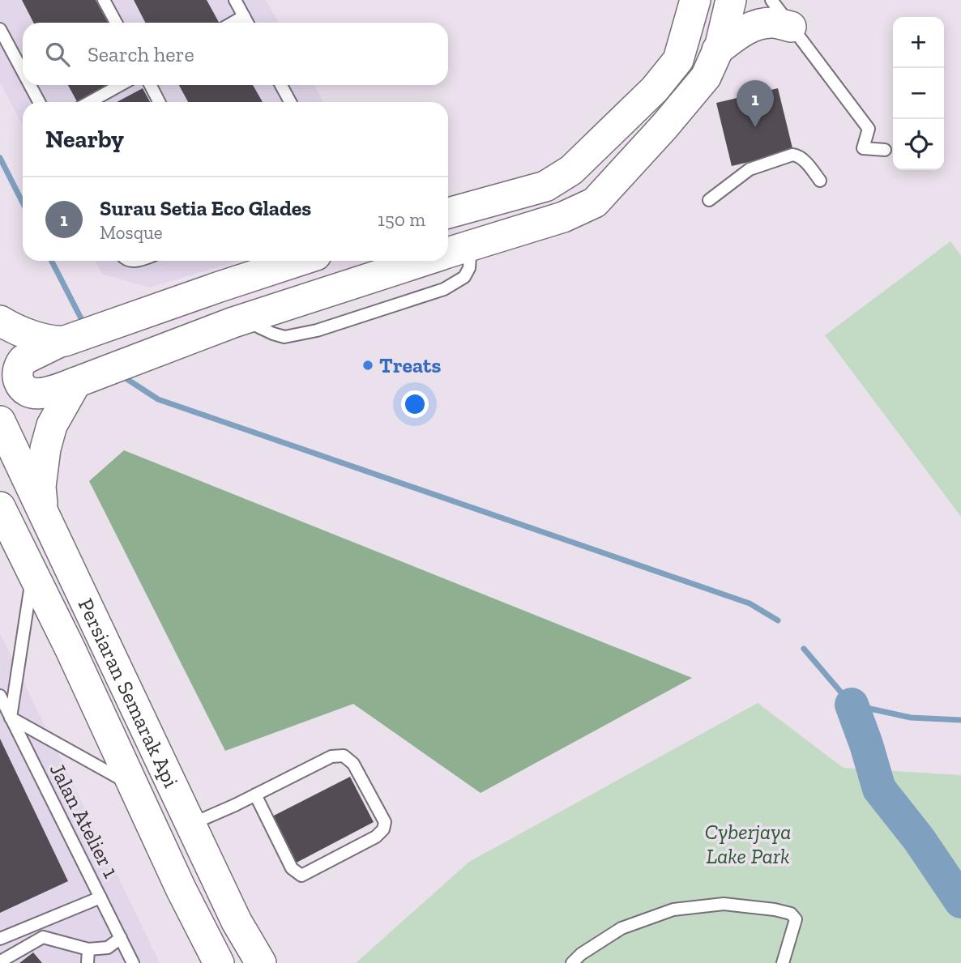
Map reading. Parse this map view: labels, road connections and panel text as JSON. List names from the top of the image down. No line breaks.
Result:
{"streets":{"street":["Persiaran Semarak Api"],"lane":["Jalan Atelier 1"]},"parks":["Cyberjaya Lake Park"],"places":["Treats"],"page":{"map_buttons":["+","−"],"search":"Search here","pins":"1","heading":"Nearby","list":[{"mark":"1","name":"Surau Setia Eco Glades","note":"Mosque","value":"150 m"}]}}
